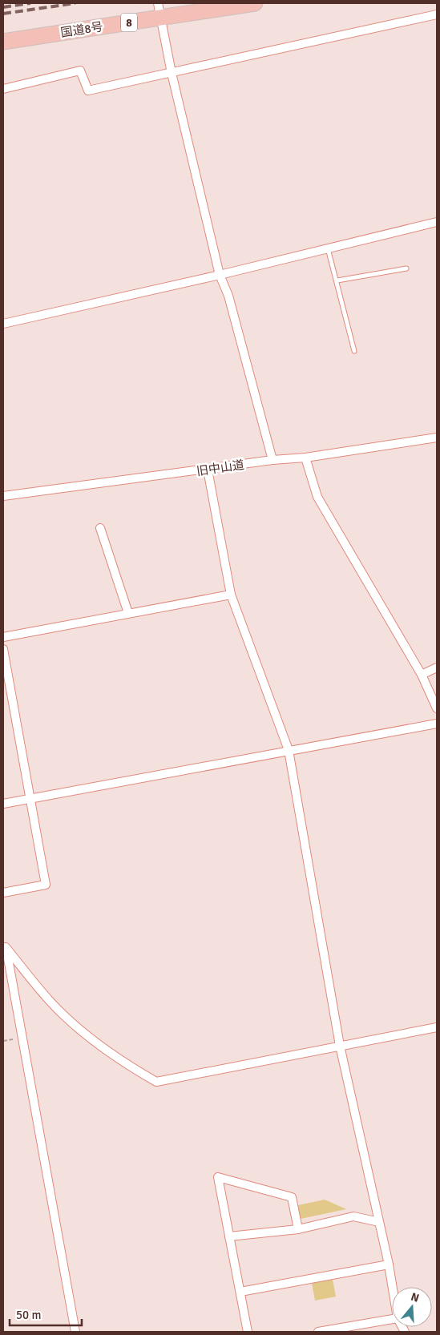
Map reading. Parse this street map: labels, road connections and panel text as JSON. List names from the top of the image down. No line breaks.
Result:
{"streets":{"highway":["8","国道8号"],"street":["旧中山道"]},"scale_bar":"50 m","north":"top"}
